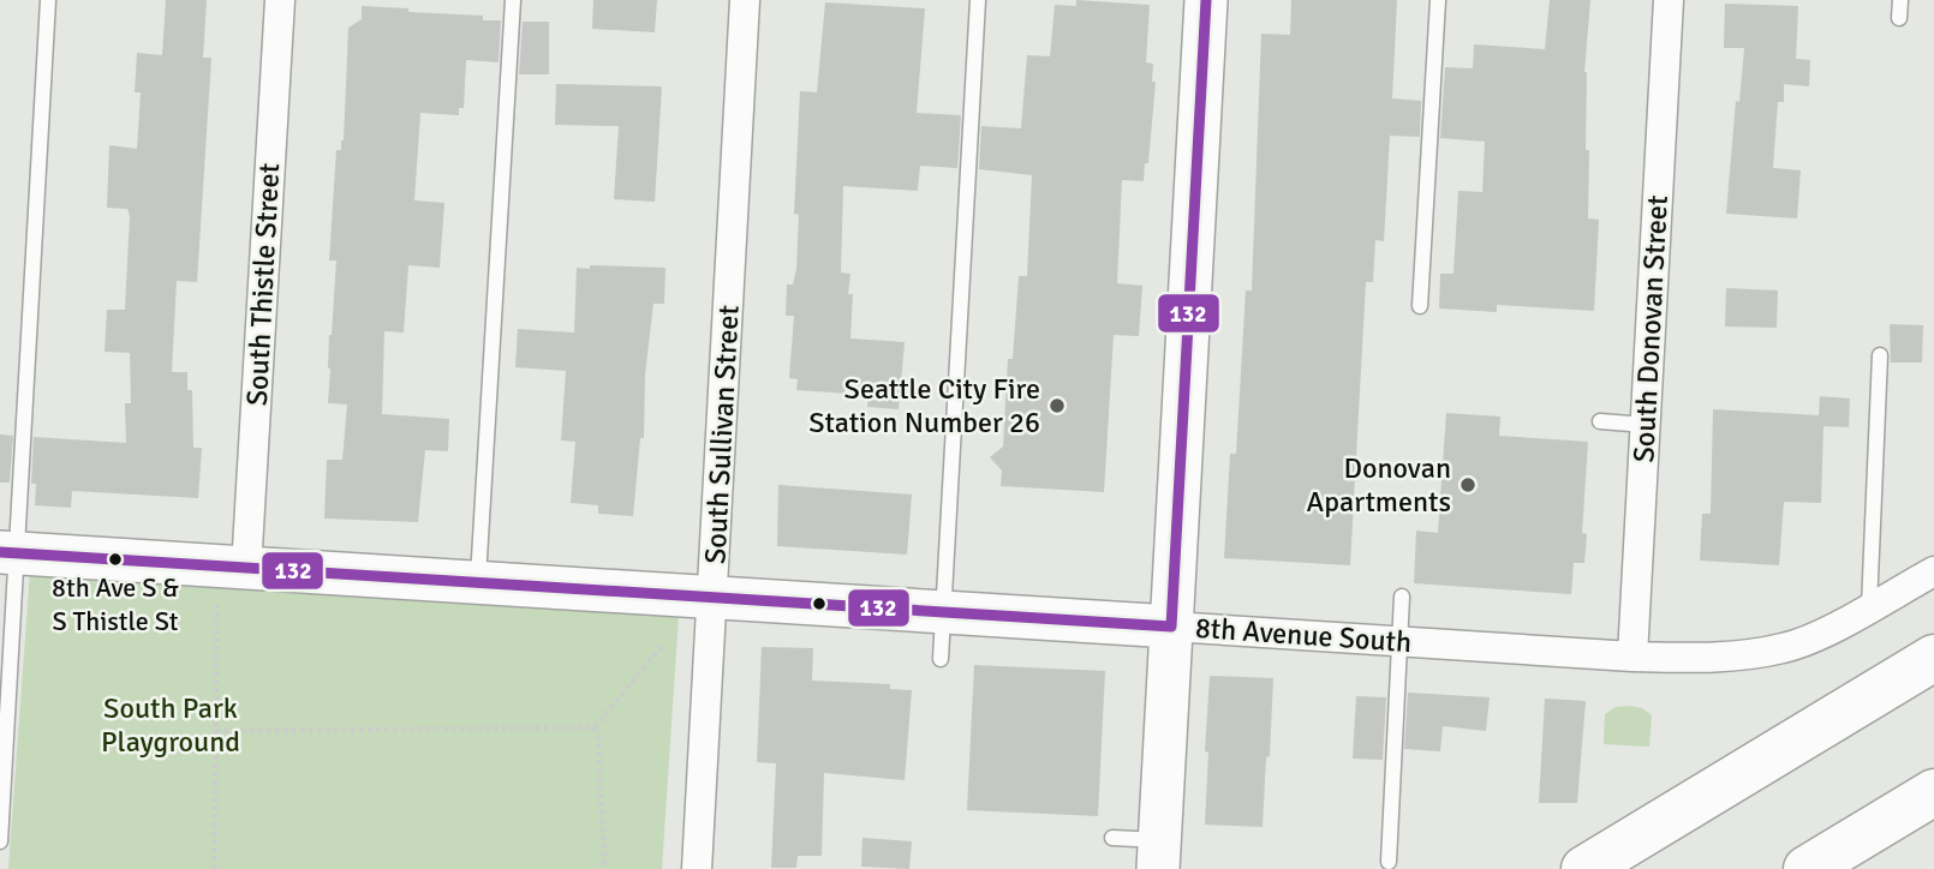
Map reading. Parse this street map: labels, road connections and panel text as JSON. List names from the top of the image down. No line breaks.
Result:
{"streets":{"street":["South Thistle Street","South Donovan Street","South Sullivan Street","8th Avenue South"]},"crossings":[["South Thistle Street","8th Avenue South"],["South Donovan Street","8th Avenue South"],["South Sullivan Street","8th Avenue South"]],"parks":["South Park Playground"],"places":["Seattle City Fire Station Number 26","Donovan Apartments","8th Ave S & S Thistle St"],"lines":["transit line 132"]}
